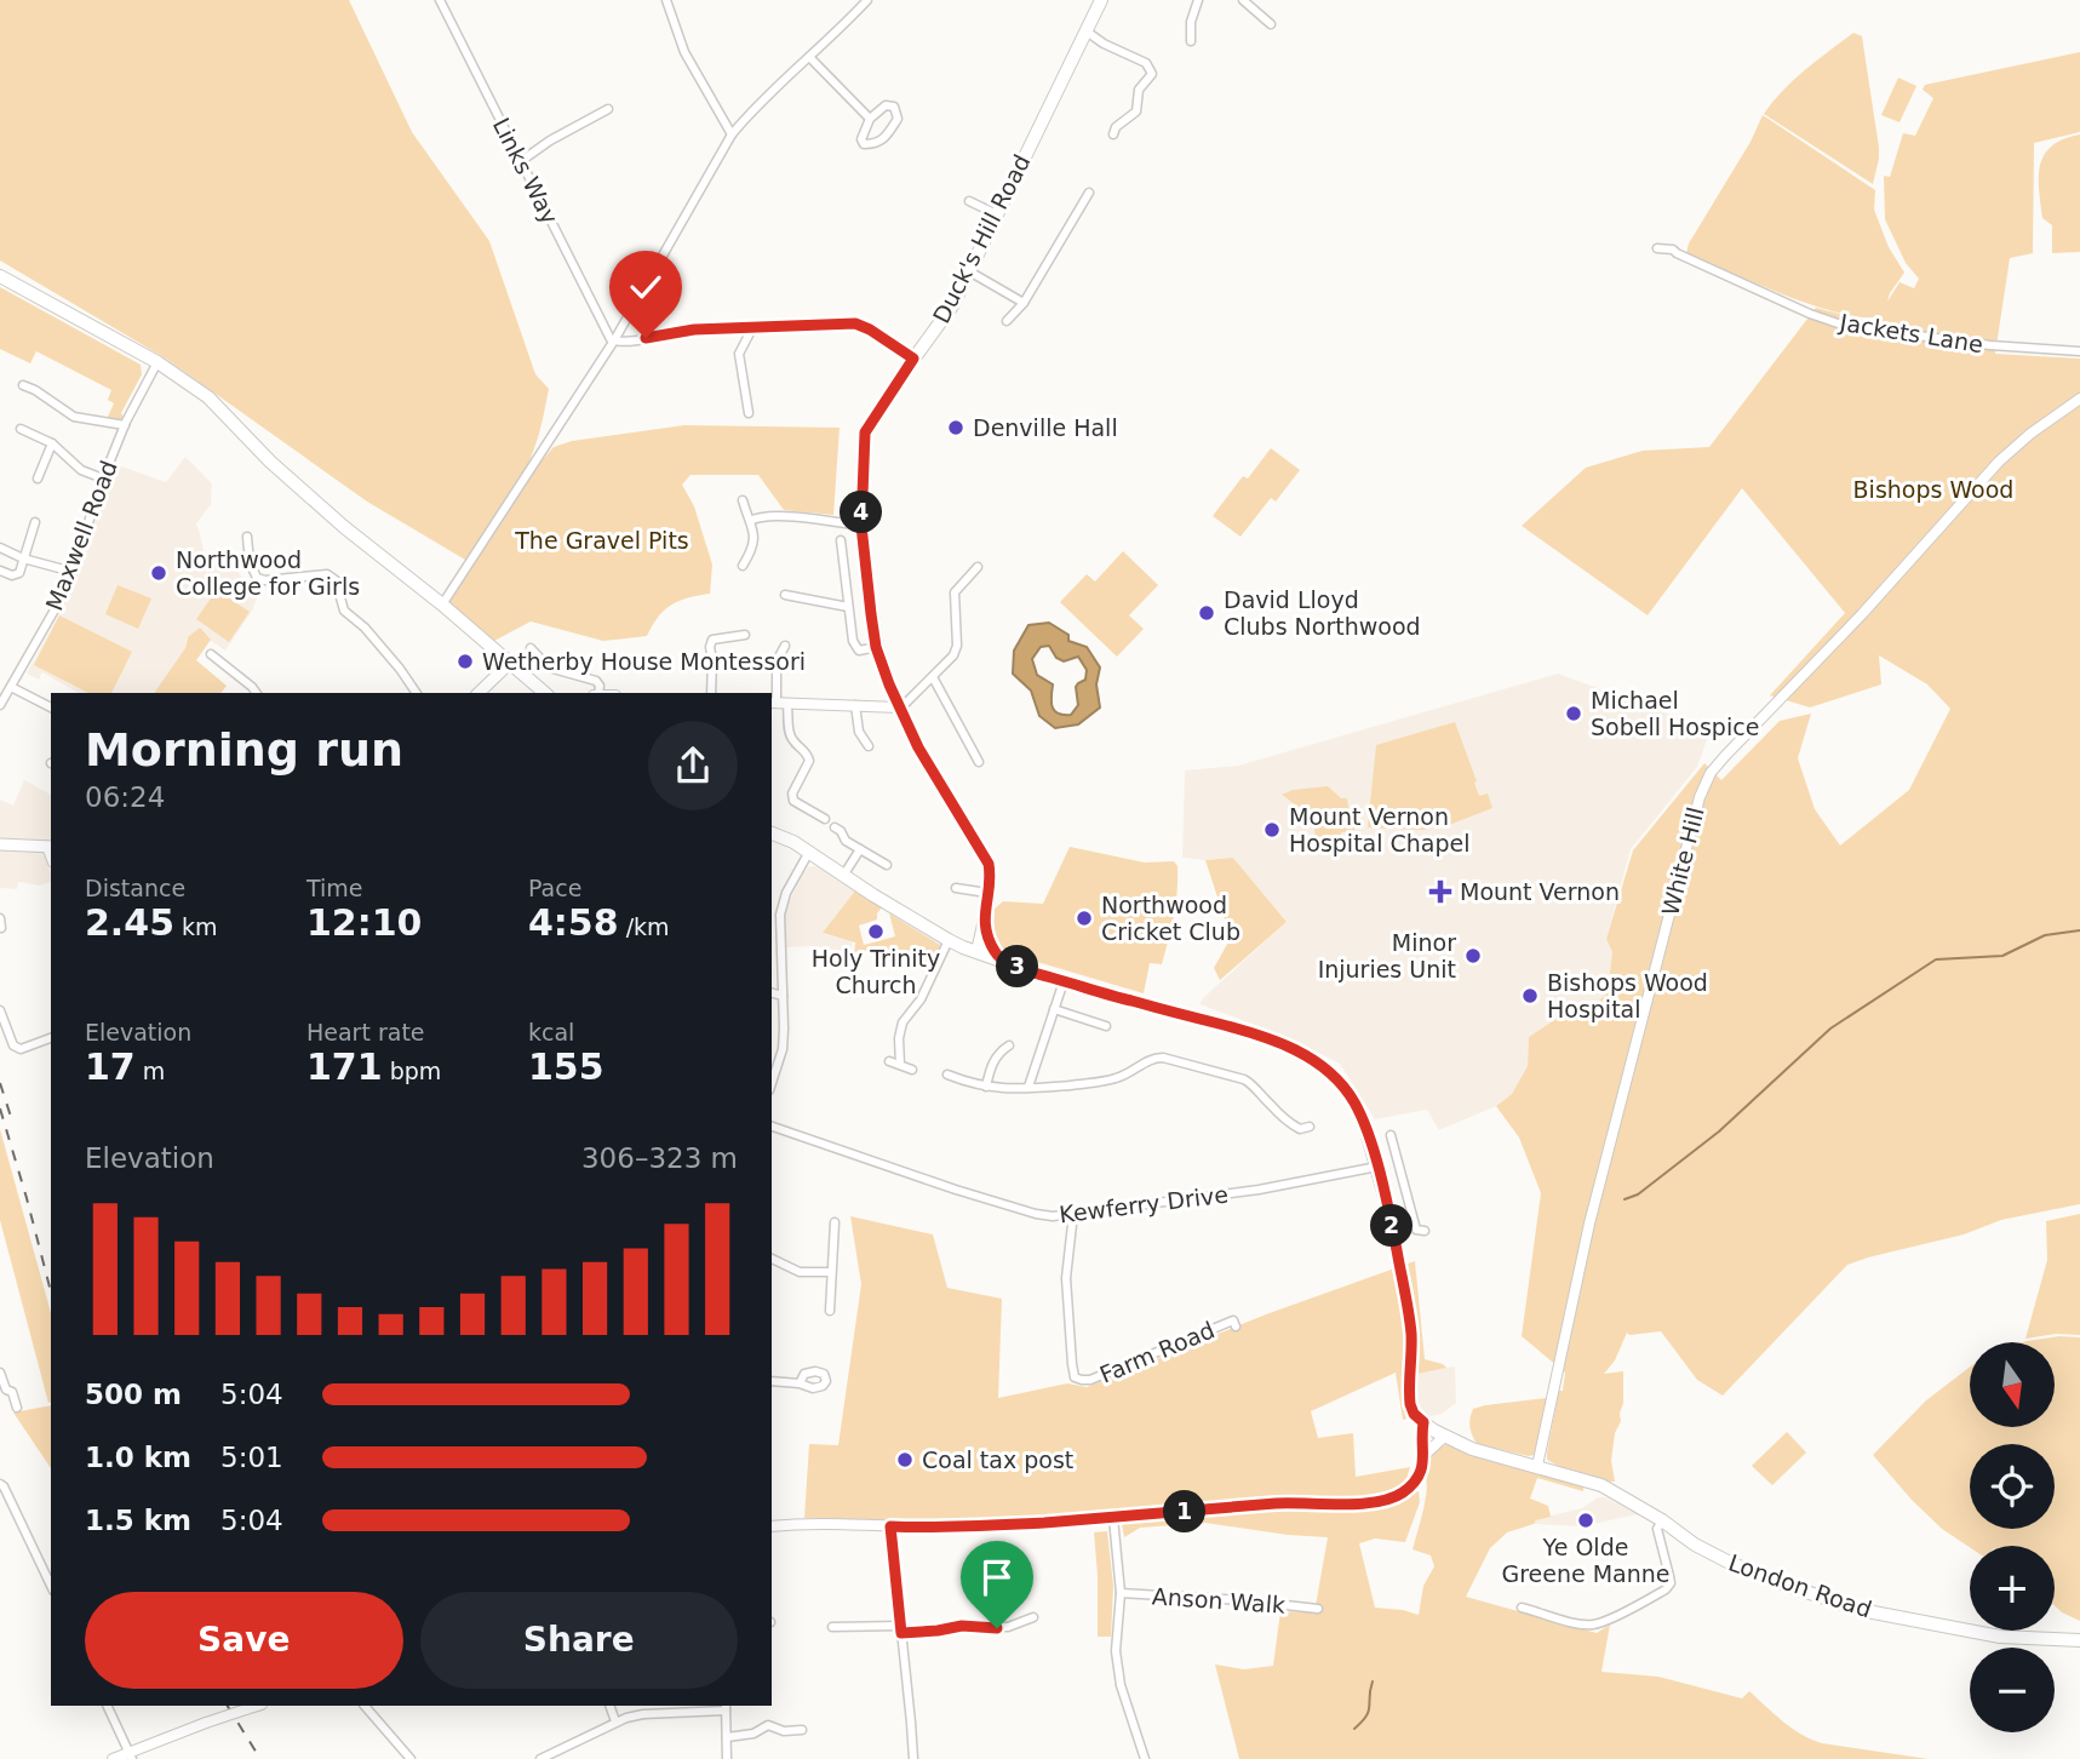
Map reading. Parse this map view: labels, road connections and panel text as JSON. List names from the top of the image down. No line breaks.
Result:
{"streets":{"main road":["Duck's Hill Road","London Road"],"street":["Links Way","Jackets Lane","Maxwell Road","White Hill","Kewferry Drive","Farm Road","Anson Walk"]},"crossings":[["White Hill","London Road"],["Kewferry Drive","Farm Road"]],"parks":["Bishops Wood","The Gravel Pits"],"places":{"other":["Denville Hall","Northwood College for Girls","David Lloyd Clubs Northwood","Wetherby House Montessori","Michael Sobell Hospice","Mount Vernon Hospital Chapel","Northwood Cricket Club","Holy Trinity Church","Minor Injuries Unit","Bishops Wood Hospital","Coal tax post","Ye Olde Greene Manne"],"health":["Mount Vernon"]},"north":"bottom","page":{"pins":["4","3","2","1"],"heading":["Morning run","06:24"],"stats":[["Distance","2.45 km"],["Time","12:10"],["Pace","4:58 /km"],["Elevation","17 m"],["Heart rate","171 bpm"],["kcal","155"]],"chart":["Elevation","306–323 m"],"map_buttons":["+","−"],"list":[{"name":"500 m","note":"5:04"},{"name":"1.0 km","note":"5:01"},{"name":"1.5 km","note":"5:04"}],"buttons":["Save","Share"]}}
